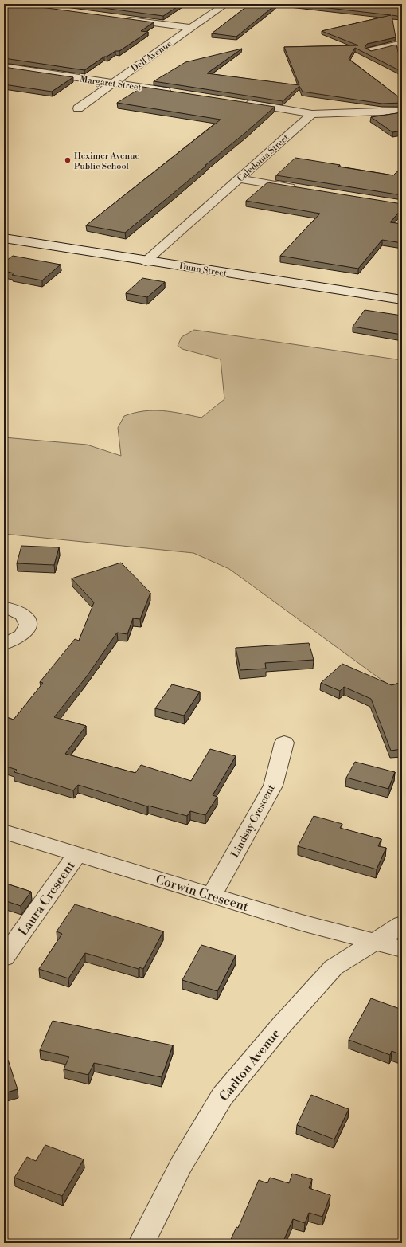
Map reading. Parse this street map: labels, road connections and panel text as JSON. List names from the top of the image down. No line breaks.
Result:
{"streets":{"street":["Dell Avenue","Margaret Street","Caledonia Street","Dunn Street","Lindsay Crescent","Corwin Crescent","Laura Crescent","Carlton Avenue"]},"crossings":[["Dell Avenue","Margaret Street"],["Caledonia Street","Dunn Street"],["Lindsay Crescent","Corwin Crescent"],["Corwin Crescent","Laura Crescent"],["Corwin Crescent","Carlton Avenue"]],"places":["Heximer Avenue Public School"]}
